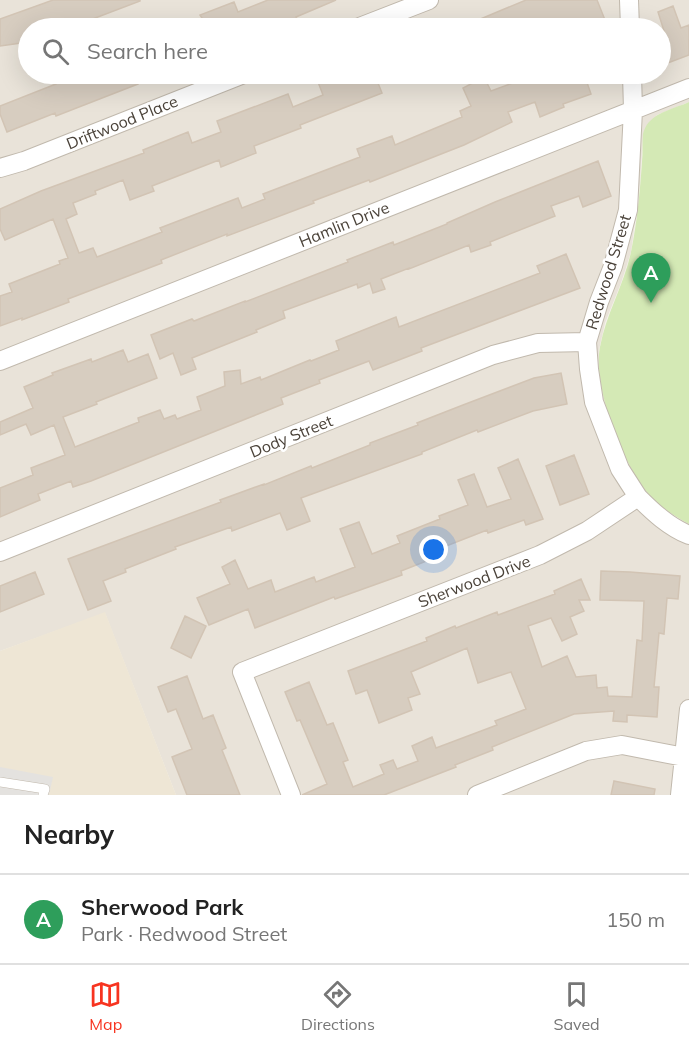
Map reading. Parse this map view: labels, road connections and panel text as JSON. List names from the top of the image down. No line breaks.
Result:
{"streets":{"street":["Driftwood Place","Hamlin Drive","Redwood Street","Dody Street","Sherwood Drive"]},"crossings":[["Hamlin Drive","Redwood Street"],["Redwood Street","Dody Street"],["Redwood Street","Sherwood Drive"]],"page":{"search":"Search here","pins":"A","heading":"Nearby","list":[{"mark":"A","name":"Sherwood Park","note":"Park · Redwood Street","value":"150 m"}],"nav":["Map","Directions","Saved"]}}
